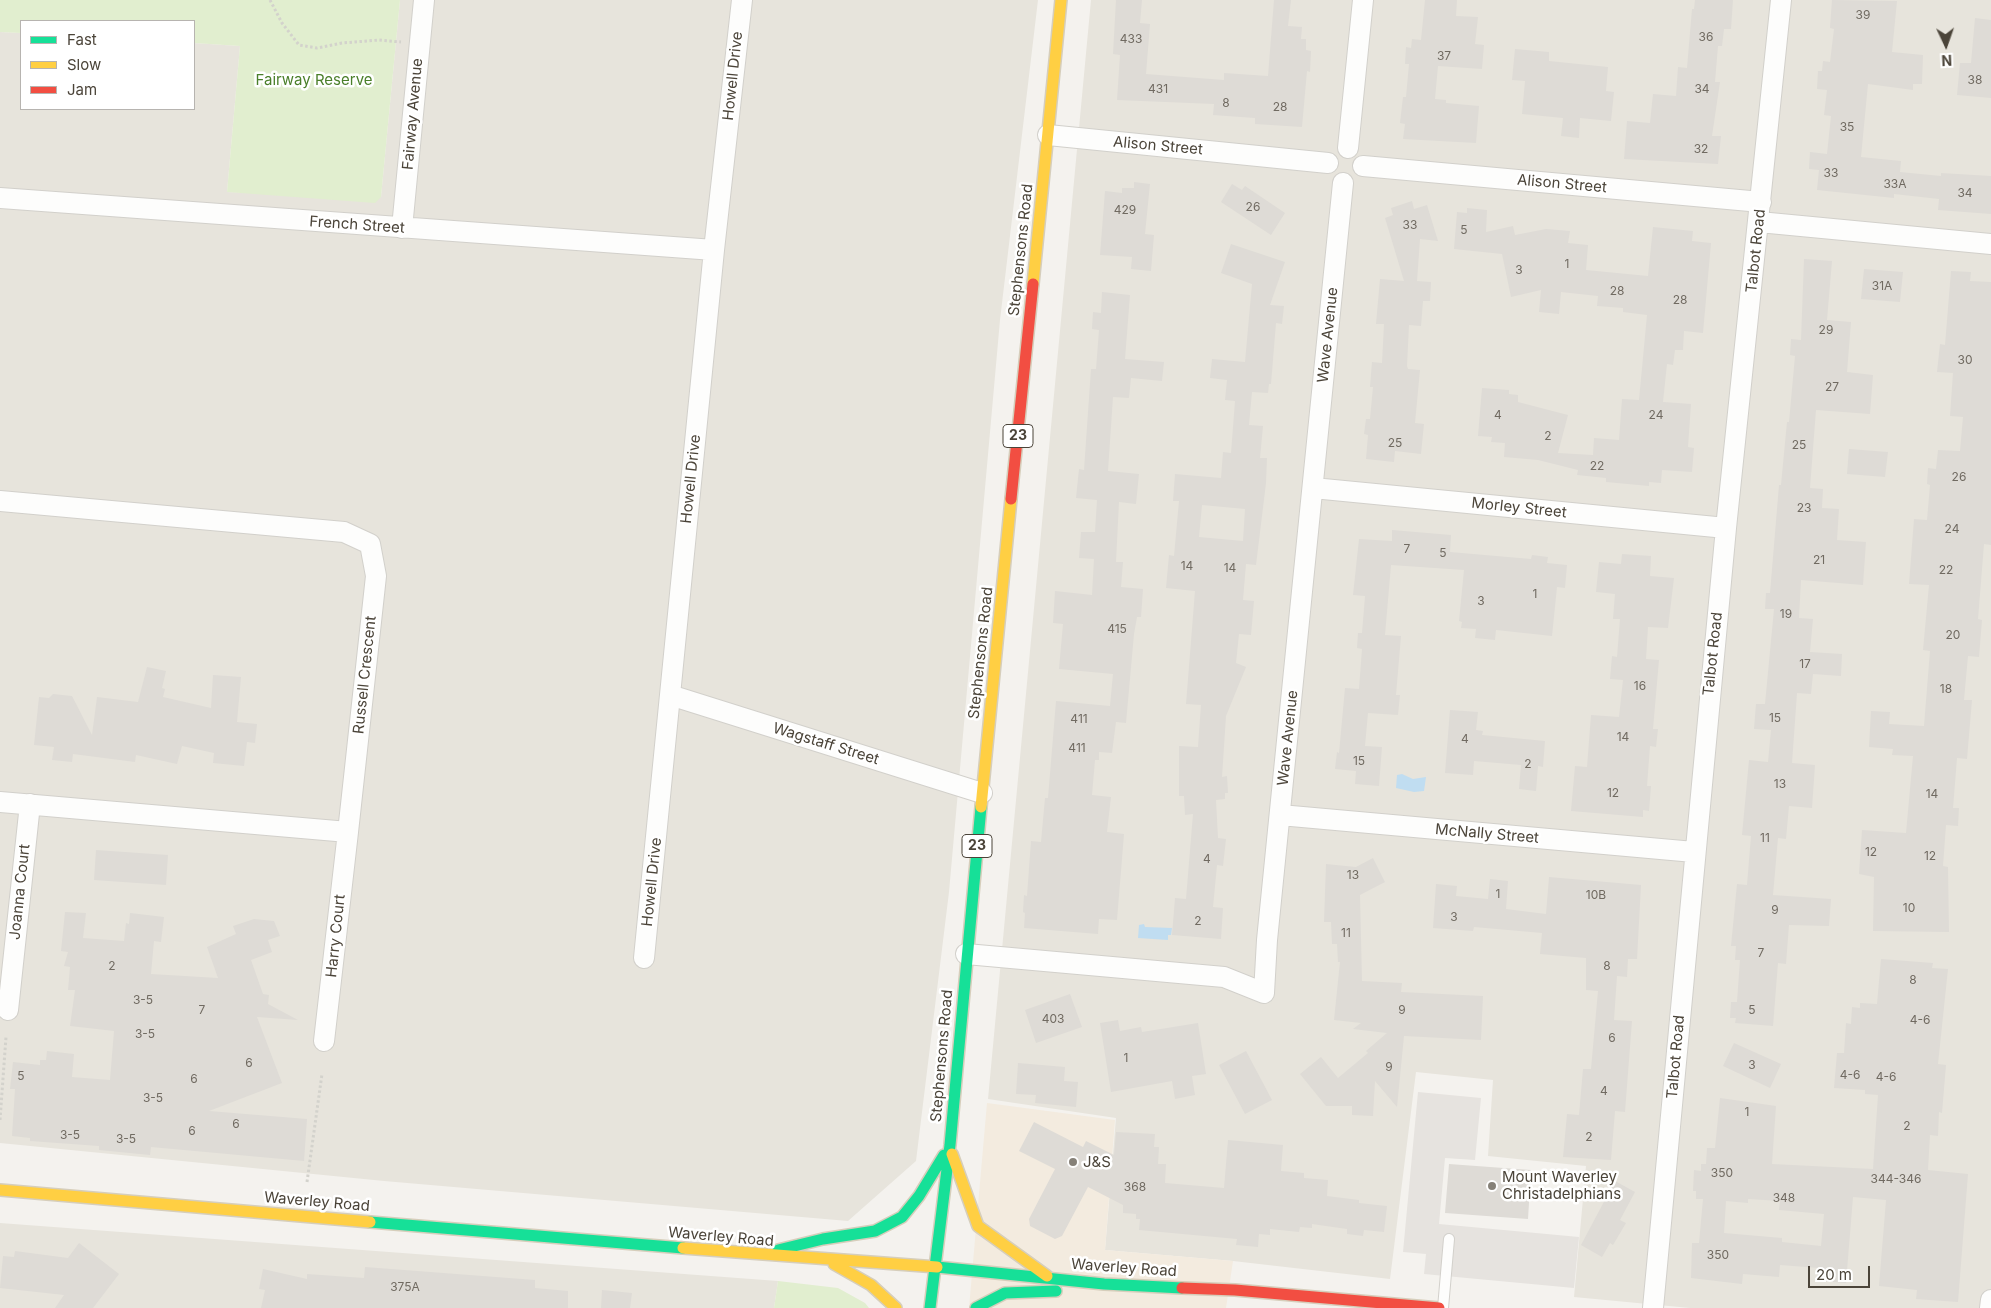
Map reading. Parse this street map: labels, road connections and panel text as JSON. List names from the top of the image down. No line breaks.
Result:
{"streets":{"main road":["Stephensons Road","23","Waverley Road"],"street":["Howell Drive","Fairway Avenue","Alison Street","French Street","Talbot Road","Wave Avenue","Morley Street","Russell Crescent","Wagstaff Street","McNally Street","Joanna Court","Harry Court"]},"crossings":[["Howell Drive","French Street"],["Howell Drive","Wagstaff Street"],["Fairway Avenue","French Street"],["Alison Street","Stephensons Road"],["Alison Street","Talbot Road"],["Alison Street","Wave Avenue"],["Stephensons Road","Wave Avenue"],["Stephensons Road","Wagstaff Street"],["Stephensons Road","Waverley Road"],["Talbot Road","Morley Street"],["Talbot Road","McNally Street"],["Wave Avenue","Morley Street"],["Wave Avenue","McNally Street"],["Russell Crescent","Harry Court"]],"parks":["Fairway Reserve"],"places":["J&S","Mount Waverley Christadelphians"],"house_numbers":["39","36","433","37","38","431","34","8","28","35","32","33","33A","34","26","429","33","5","1","3","31A","28","28","29","30","27","4","24","2","25","25","22","26","23","24","7","5","21","14","14","22","1","3","19","415","20","17","16","18","15","411","14","4","411","15","2","13","12","14","11","12","12","4","13","1","10B","10","9","3","2","11","7","2","8","8","3-5","7","9","5","403","4-6","3-5","6","1","6","3","9","4-6","5","4-6","6","4","3-5","1","6","2","6","3-5","2","3-5","350","344-346","368","348","350","375A"],"legend":["Fast","Slow","Jam"],"scale_bar":"20 m","north":"bottom"}
